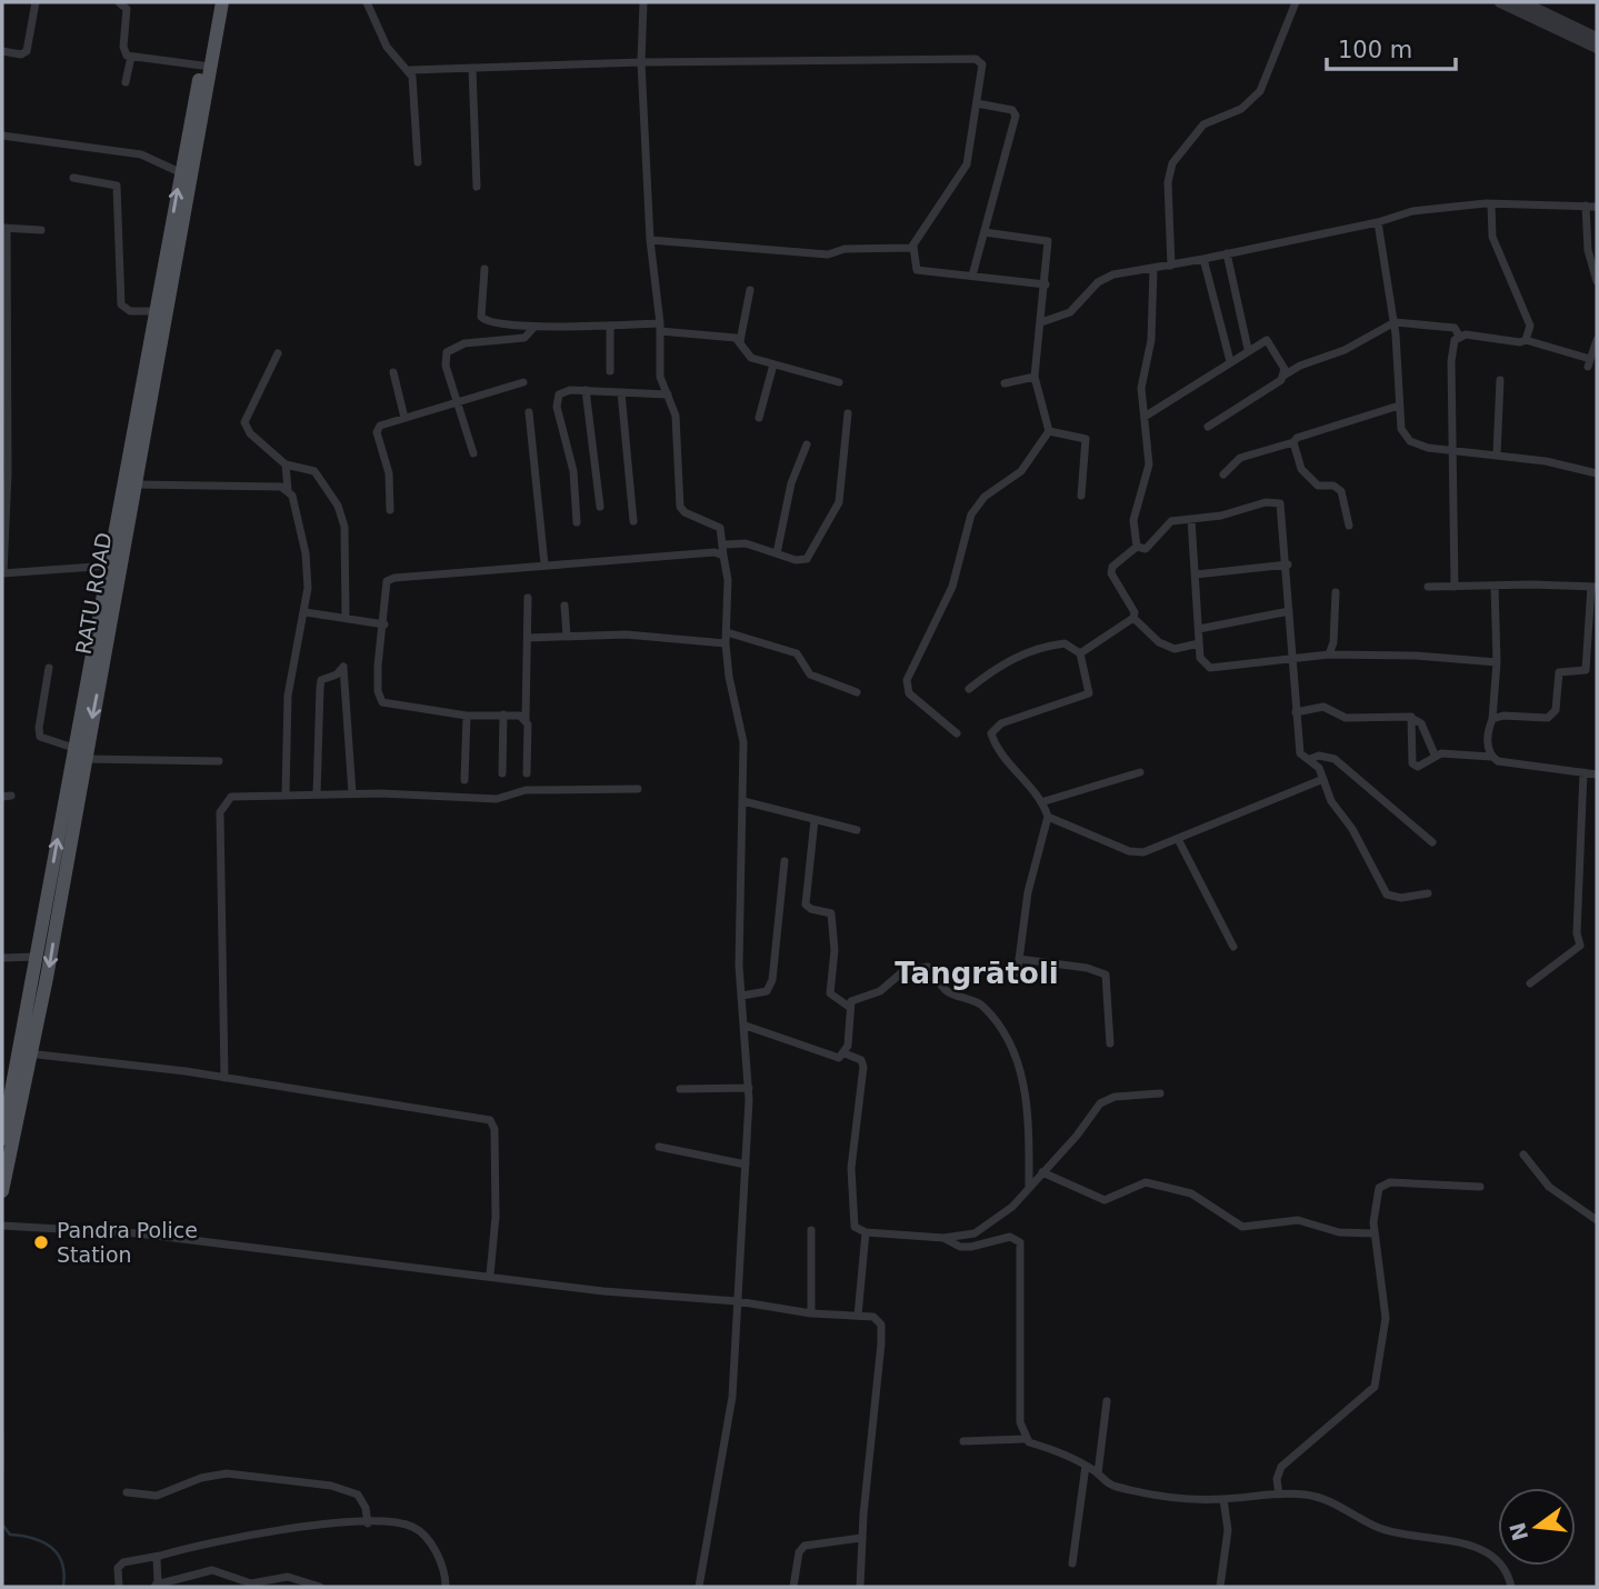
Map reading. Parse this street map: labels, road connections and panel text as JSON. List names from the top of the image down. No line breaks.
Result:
{"streets":{"main road":["RATU ROAD"]},"districts":["Tangrātoli"],"places":["Pandra Police Station"],"scale_bar":"100 m","north":"left"}
